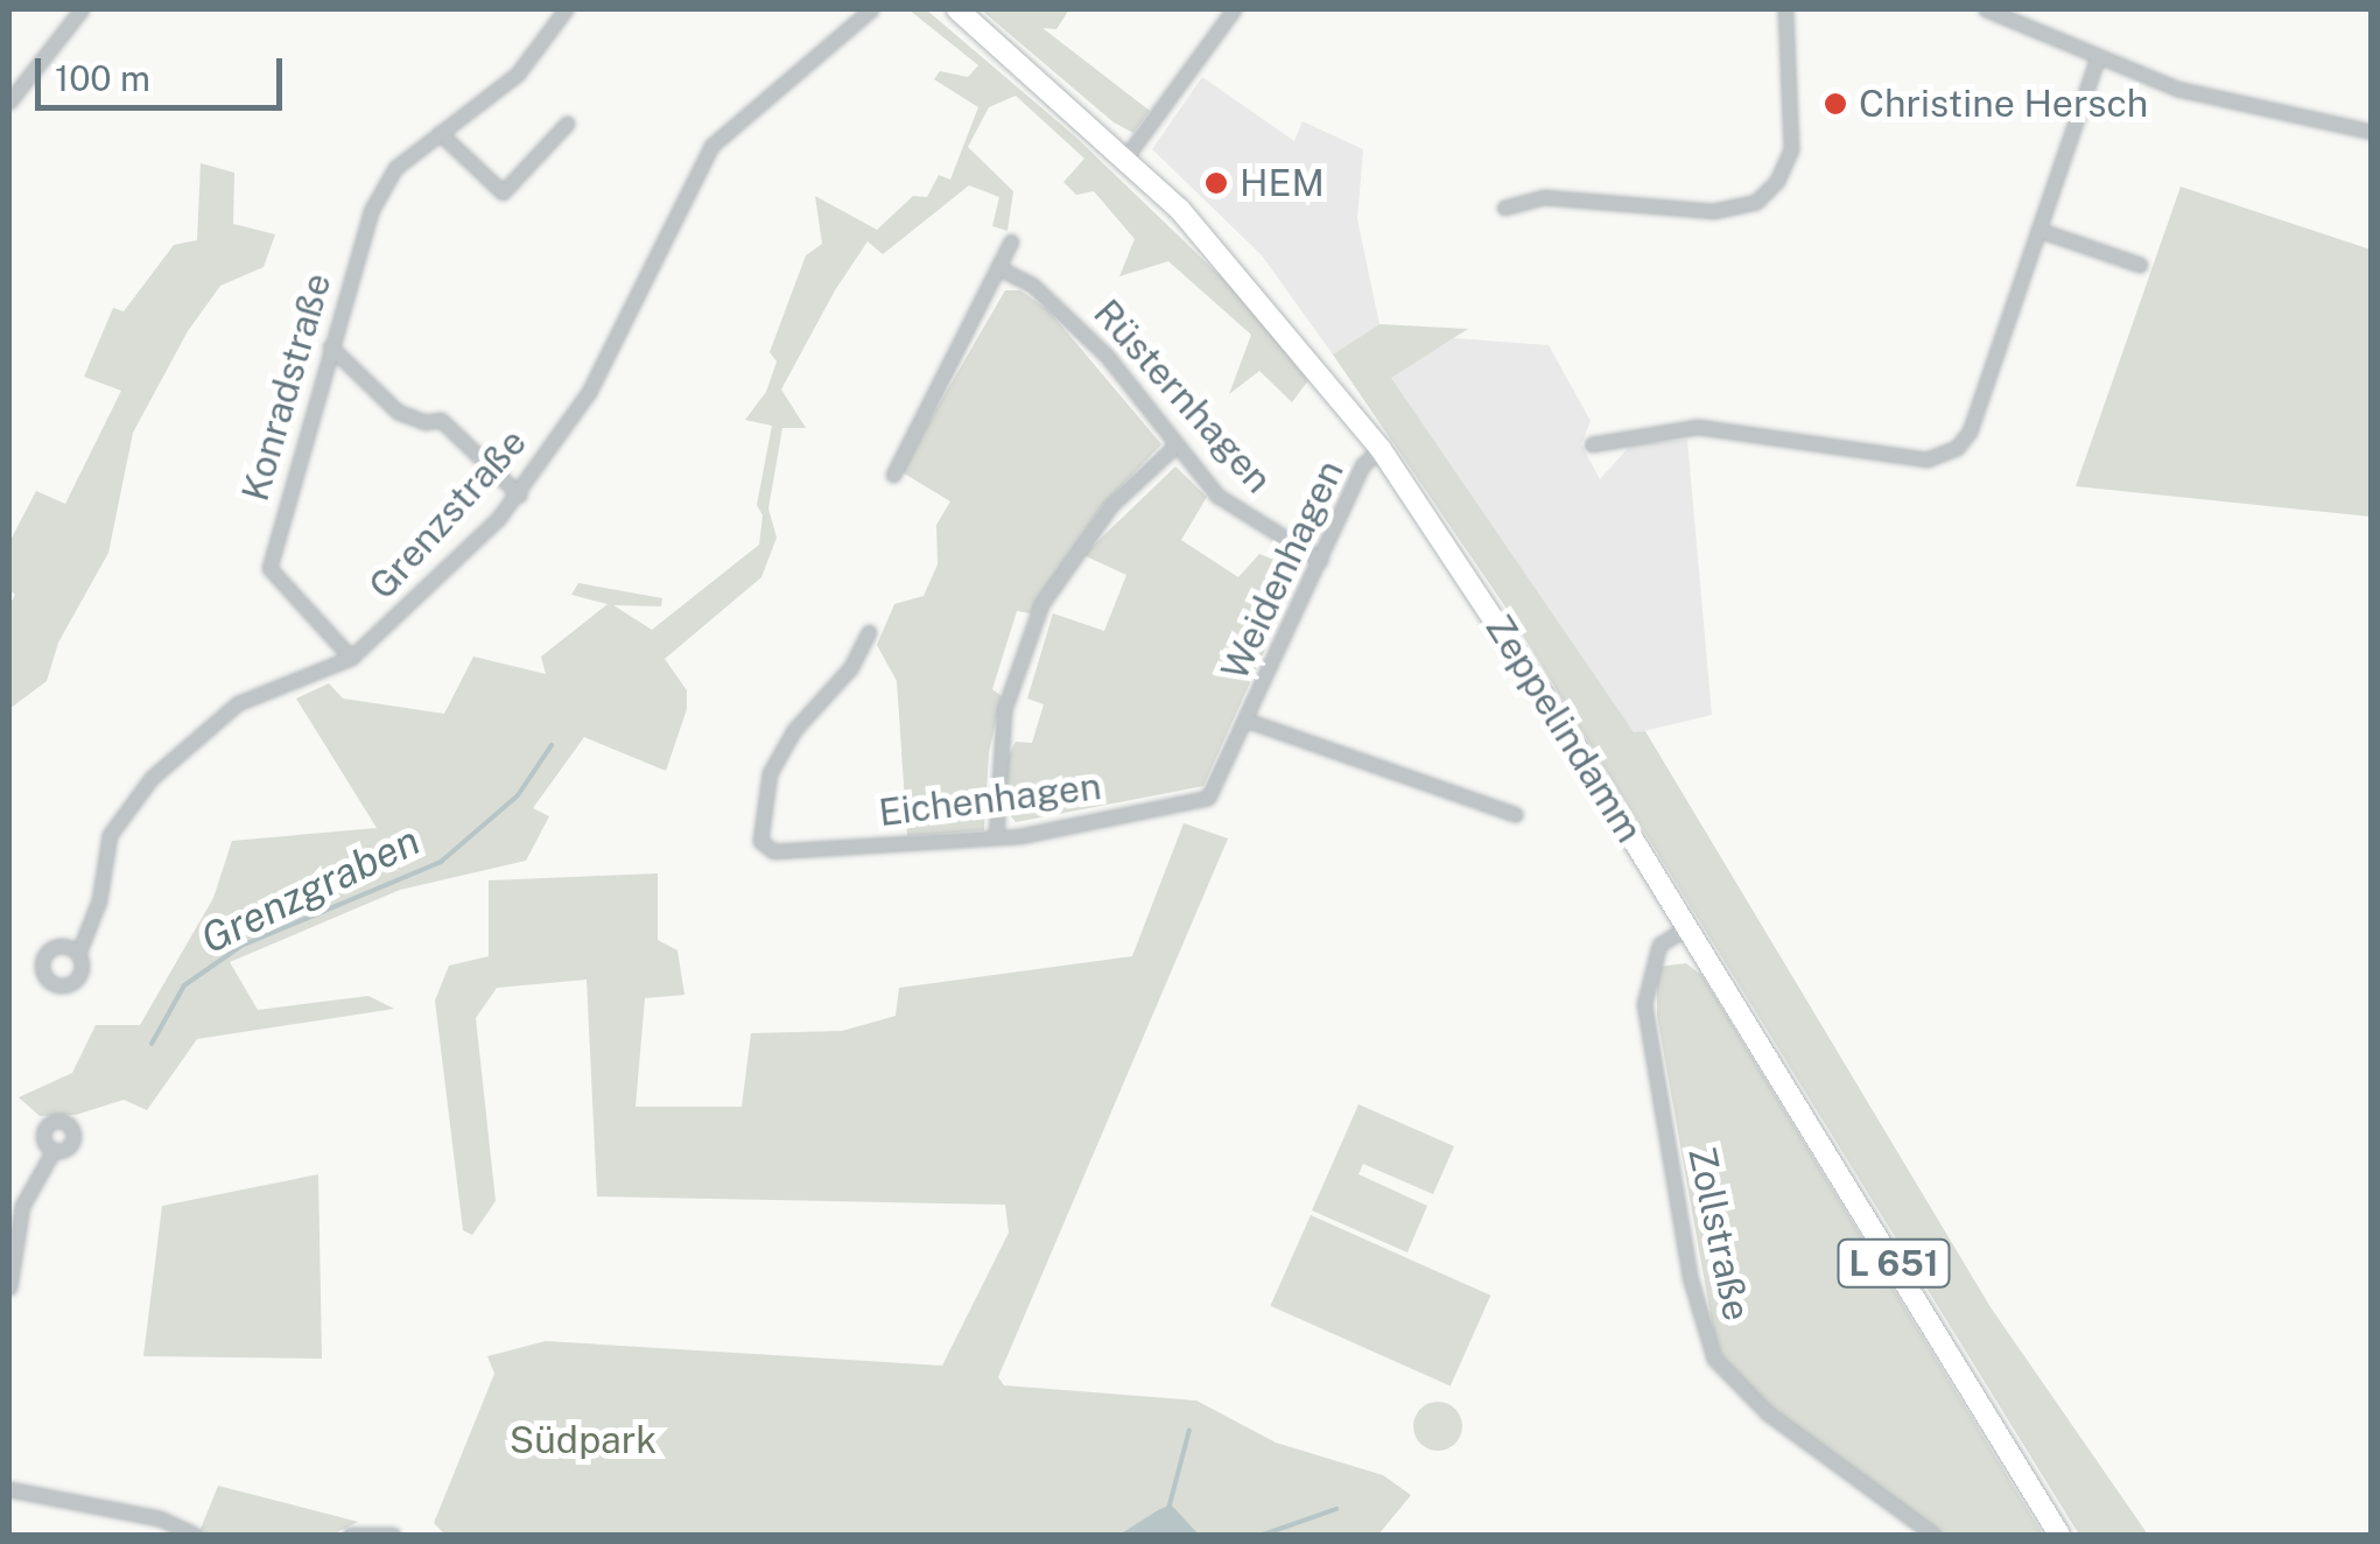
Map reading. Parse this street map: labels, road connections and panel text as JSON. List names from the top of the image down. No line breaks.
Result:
{"streets":{"main road":["Zeppelindamm","L 651"],"street":["Konradstraße","Rüsternhagen","Grenzstraße","Weidenhagen","Eichenhagen","Zollstraße"]},"crossings":[["Konradstraße","Grenzstraße"],["Rüsternhagen","Weidenhagen"],["Weidenhagen","Zeppelindamm"],["Weidenhagen","Eichenhagen"],["Zeppelindamm","Zollstraße"]],"water":["Grenzgraben"],"parks":["Südpark"],"places":["Christine Hersch","HEM"],"scale_bar":"100 m"}
